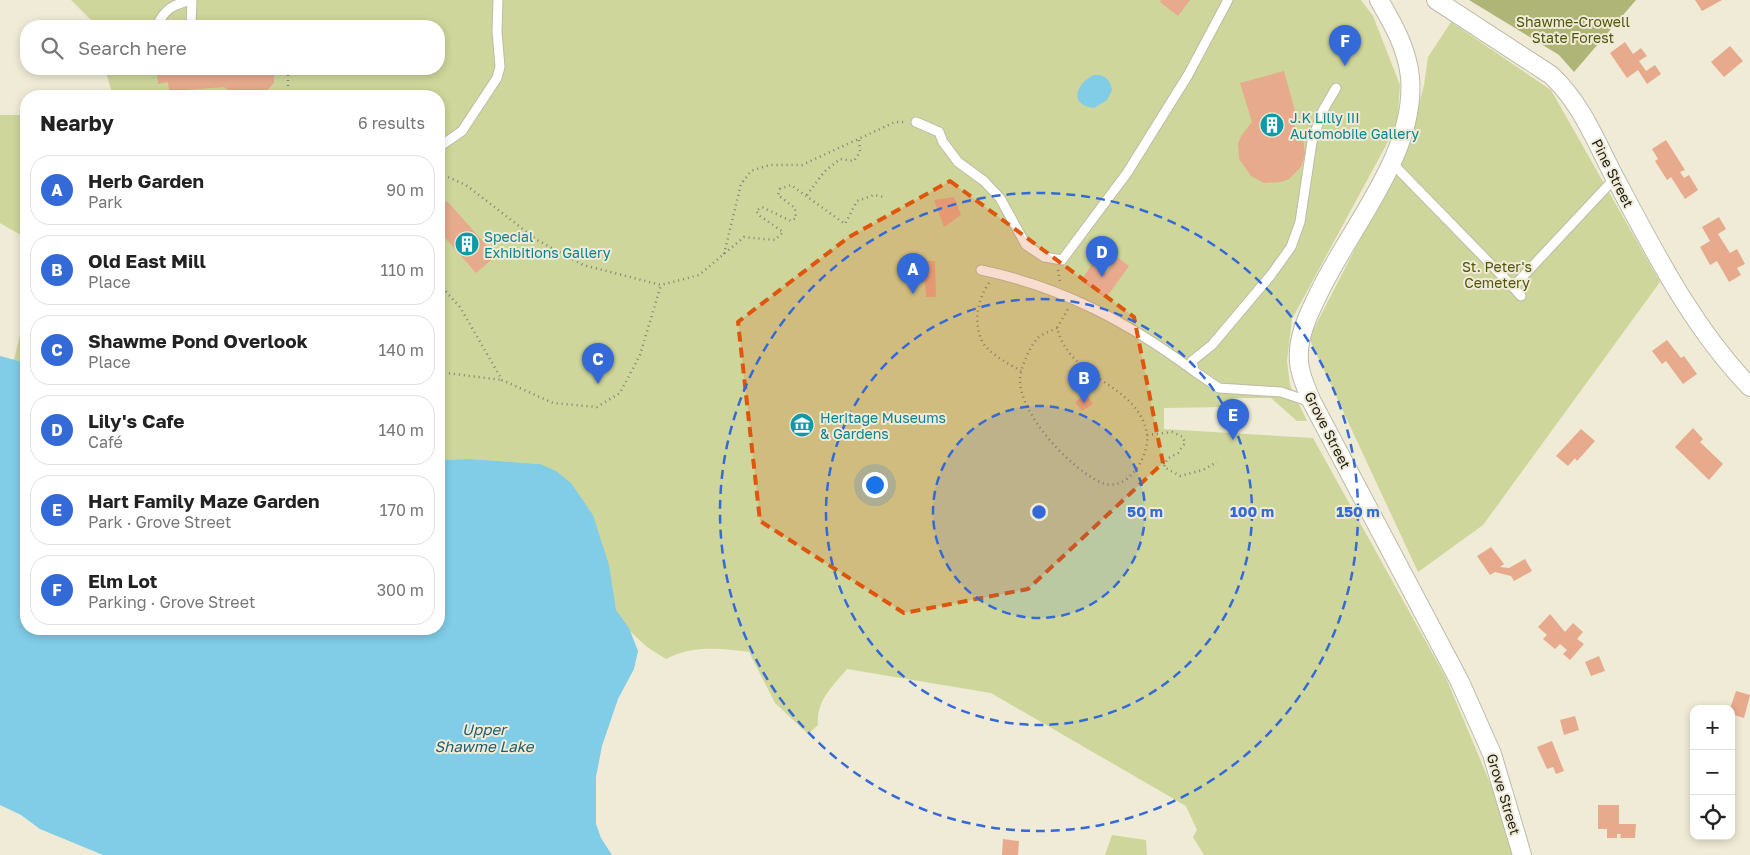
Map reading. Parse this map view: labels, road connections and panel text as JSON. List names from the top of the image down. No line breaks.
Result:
{"streets":{"street":["Pine Street","Grove Street"]},"water":["Upper Shawme Lake"],"parks":["Shawme-Crowell State Forest","St. Peter's Cemetery"],"places":{"building":["J.K Lilly III Automobile Gallery","Special Exhibitions Gallery"],"museum":["Heritage Museums & Gardens"]},"page":{"search":"Search here","pins":["F","D","A","C","B","E"],"heading":["Nearby","6 results"],"list":[{"mark":"A","name":"Herb Garden","note":"Park","value":"90 m"},{"mark":"B","name":"Old East Mill","note":"Place","value":"110 m"},{"mark":"C","name":"Shawme Pond Overlook","note":"Place","value":"140 m"},{"mark":"D","name":"Lily's Cafe","note":"Café","value":"140 m"},{"mark":"E","name":"Hart Family Maze Garden","note":"Park · Grove Street","value":"170 m"},{"mark":"F","name":"Elm Lot","note":"Parking · Grove Street","value":"300 m"}],"map_buttons":["+","−"]},"rings":["50 m","100 m","150 m"]}
